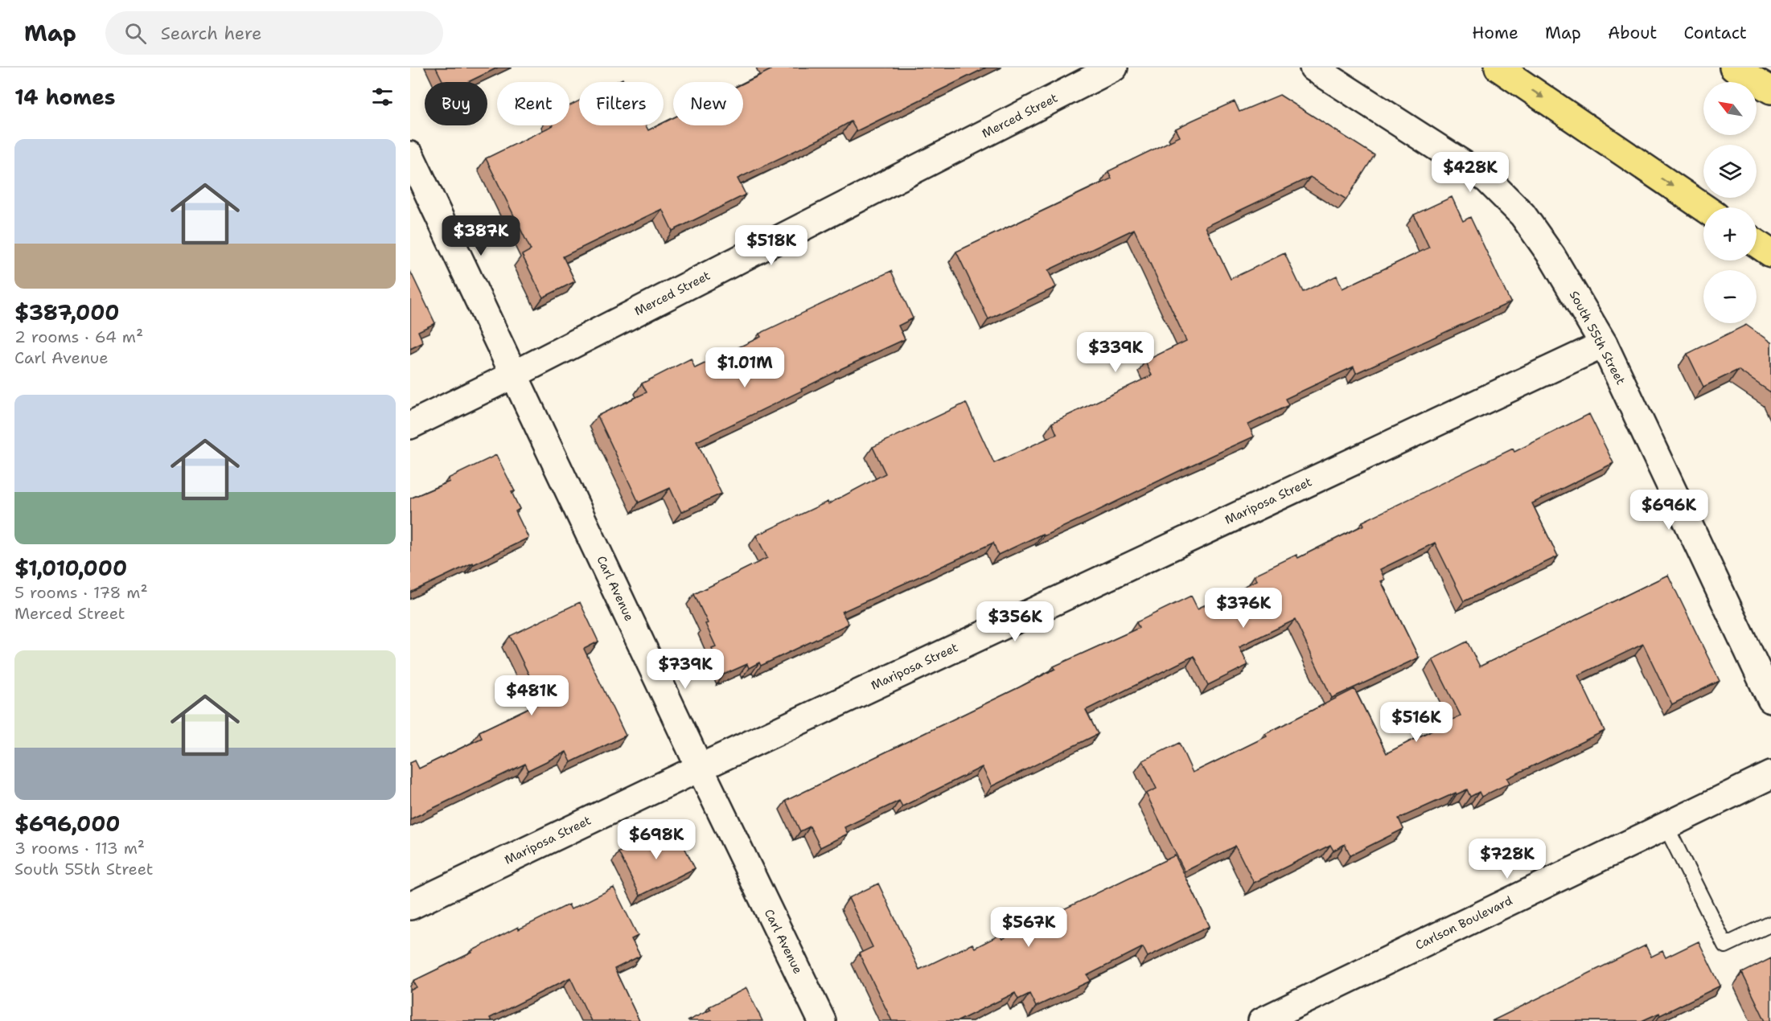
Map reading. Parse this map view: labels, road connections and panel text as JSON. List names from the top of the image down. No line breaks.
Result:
{"streets":{"street":["Merced Street","South 55th Street","Mariposa Street","Carl Avenue","Carlson Boulevard"]},"crossings":[["Merced Street","Carl Avenue"],["South 55th Street","Mariposa Street"],["Mariposa Street","Carl Avenue"]],"north":"top left","page":{"header":"Map","search":"Search here","nav":["Home","Map","About","Contact"],"heading":"14 homes","map_buttons":["+","−"],"chip":["Buy","Rent","Filters","New"],"list":[{"name":"$387,000","note":"2 rooms · 64 m² · Carl Avenue"},{"name":"$1,010,000","note":"5 rooms · 178 m² · Merced Street"},{"name":"$696,000","note":"3 rooms · 113 m² · South 55th Street"}],"price":["$428K","$387K","$518K","$339K","$1.01M","$696K","$376K","$356K","$739K","$481K","$516K","$698K","$728K","$567K"]}}
